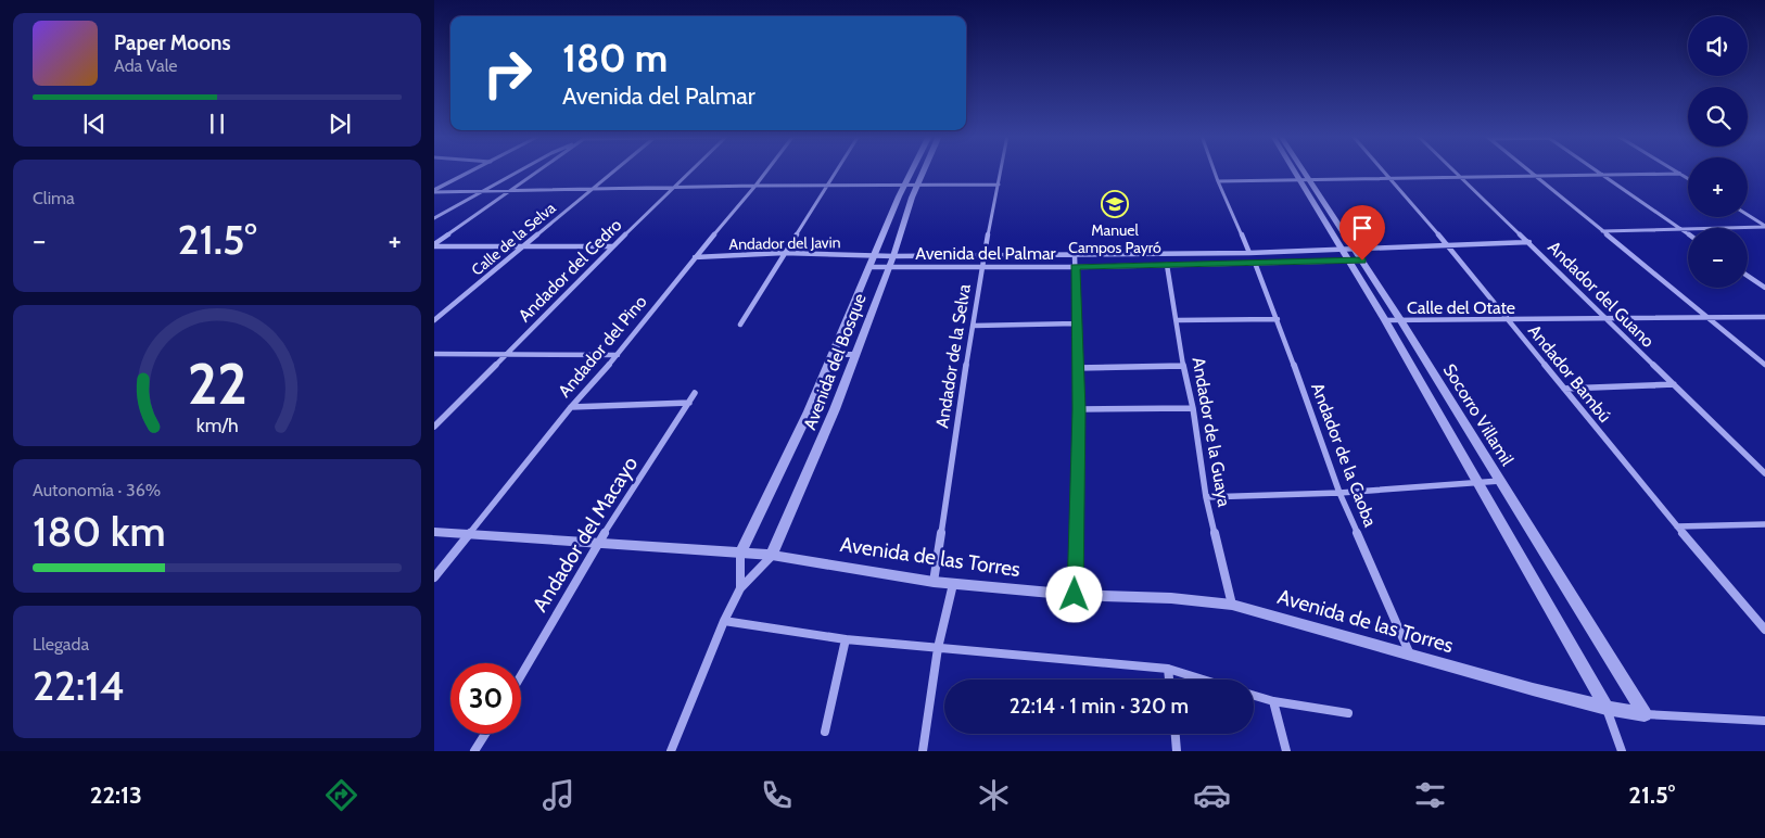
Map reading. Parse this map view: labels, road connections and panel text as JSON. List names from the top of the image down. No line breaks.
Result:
{"streets":{"street":["Calle de la Selva","Andador del Javin","Avenida del Palmar","Andador del Cedro","Andador del Guano","Calle del Otate","Andador del Pino","Andador de la Selva","Avenida del Bosque","Andador Bambú","Socorro Villamil","Andador de la Guaya","Andador de la Caoba","Andador del Macayo","Avenida de las Torres"]},"crossings":[["Andador del Javin","Avenida del Palmar"],["Andador del Javin","Andador del Pino"],["Andador del Javin","Avenida del Bosque"],["Avenida del Palmar","Andador del Guano"],["Avenida del Palmar","Andador de la Selva"],["Avenida del Palmar","Avenida del Bosque"],["Avenida del Palmar","Andador Bambú"],["Avenida del Palmar","Socorro Villamil"],["Avenida del Palmar","Andador de la Guaya"],["Avenida del Palmar","Andador de la Caoba"],["Andador del Guano","Calle del Otate"],["Calle del Otate","Andador Bambú"],["Calle del Otate","Socorro Villamil"],["Andador del Pino","Avenida de las Torres"],["Andador de la Selva","Avenida de las Torres"],["Avenida del Bosque","Avenida de las Torres"],["Socorro Villamil","Avenida de las Torres"],["Andador de la Guaya","Avenida de las Torres"],["Andador de la Caoba","Avenida de las Torres"],["Andador del Macayo","Avenida de las Torres"]],"places":{"school or university":["Manuel Campos Payró"]},"page":{"map_buttons":["+","−"],"turn":["180 m","Avenida del Palmar"],"song":["Paper Moons","Ada Vale"],"tile":["Clima",["Autonomía · 36%","180 km"],["Llegada","22:14"]],"heat":["−","21.5°","+"],"limit":"30","trip":"22:14 · 1 min · 320 m","tabs":["22:13","21.5°"],"gauge":["22","km/h"]}}
